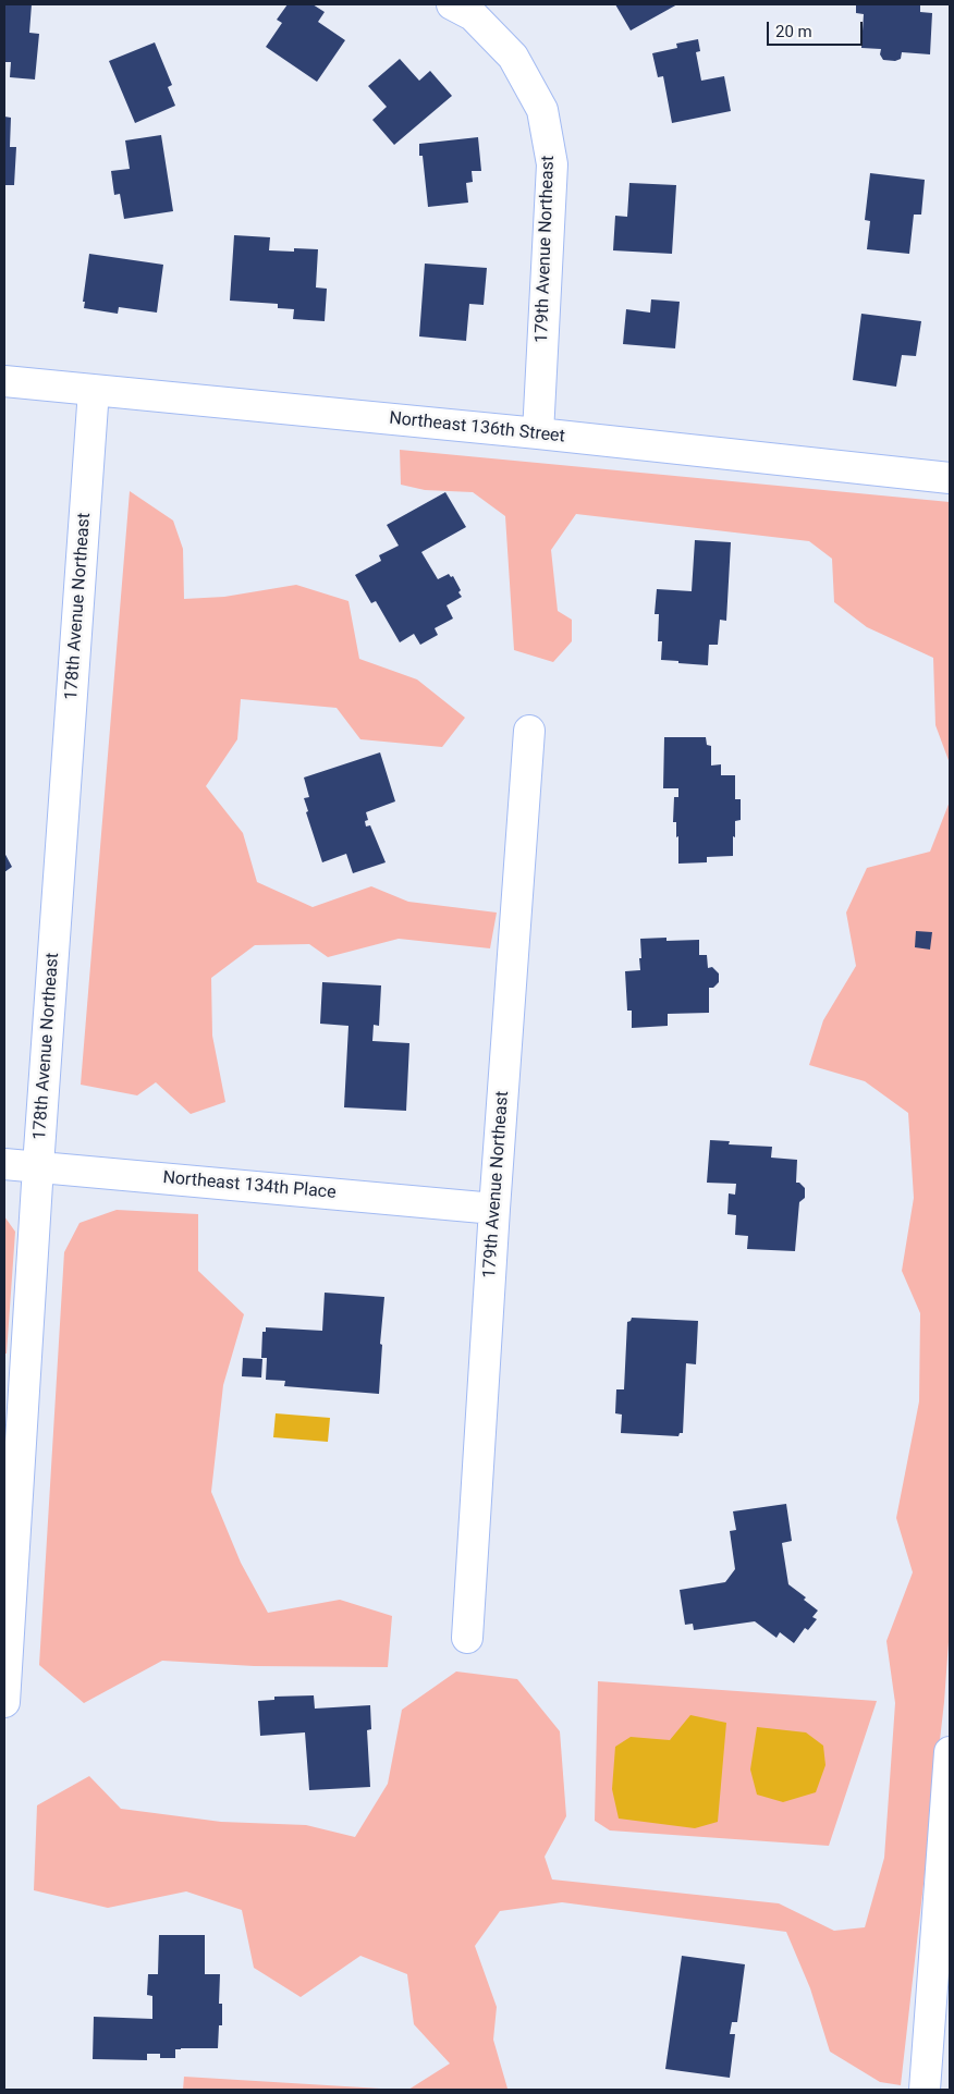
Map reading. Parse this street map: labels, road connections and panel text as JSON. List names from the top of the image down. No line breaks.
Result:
{"streets":{"street":["179th Avenue Northeast","Northeast 136th Street","178th Avenue Northeast","Northeast 134th Place"]},"crossings":[["179th Avenue Northeast","Northeast 136th Street"],["179th Avenue Northeast","Northeast 134th Place"],["Northeast 136th Street","178th Avenue Northeast"],["178th Avenue Northeast","Northeast 134th Place"]],"scale_bar":"20 m"}
